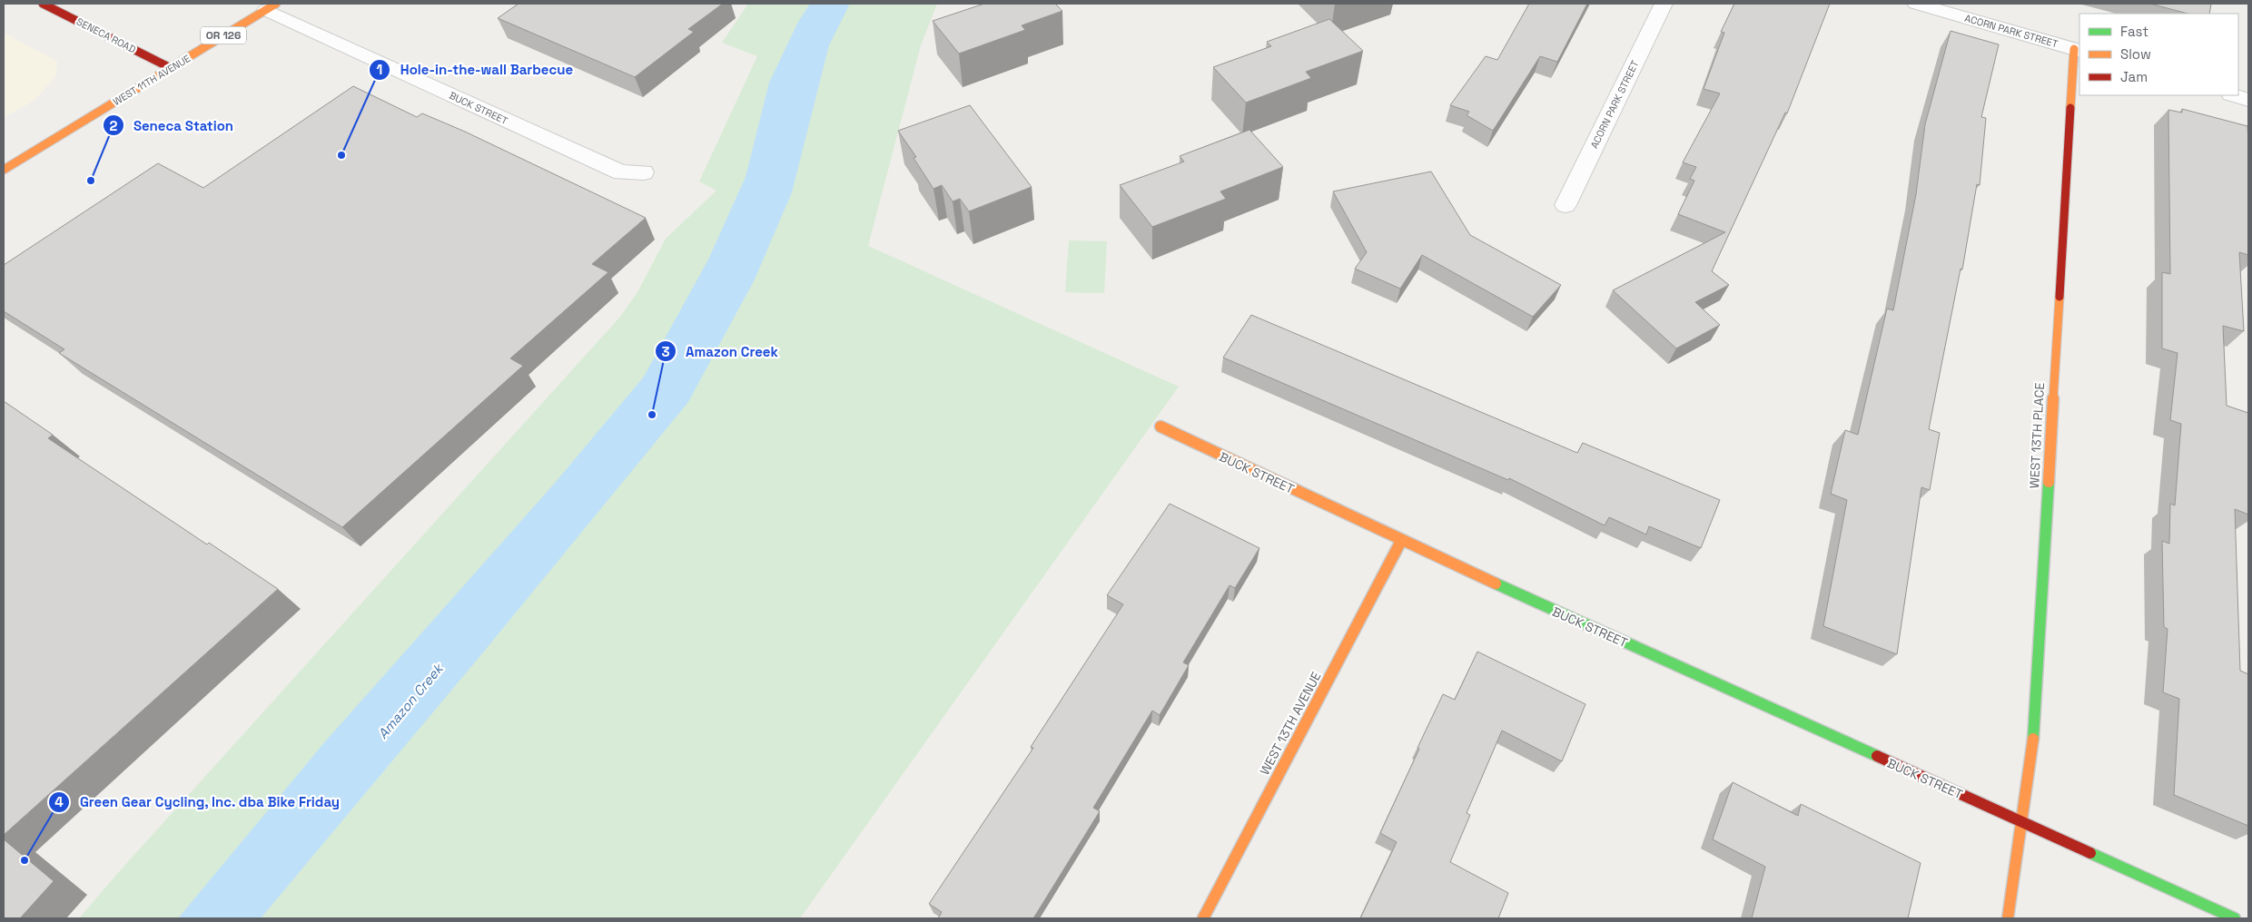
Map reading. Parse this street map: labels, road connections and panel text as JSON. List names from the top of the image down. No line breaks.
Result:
{"streets":{"street":["ACORN PARK STREET","SENECA ROAD","OR 126","WEST 11TH AVENUE","BUCK STREET","WEST 13TH PLACE","WEST 13TH AVENUE"]},"crossings":[["ACORN PARK STREET","WEST 13TH PLACE"],["SENECA ROAD","WEST 11TH AVENUE"],["WEST 11TH AVENUE","BUCK STREET"],["BUCK STREET","WEST 13TH PLACE"],["BUCK STREET","WEST 13TH AVENUE"]],"water":["Amazon Creek"],"places":["Hole-in-the-wall Barbecue","Seneca Station","Amazon Creek","Green Gear Cycling, Inc. dba Bike Friday"],"legend":["Fast","Slow","Jam"]}
